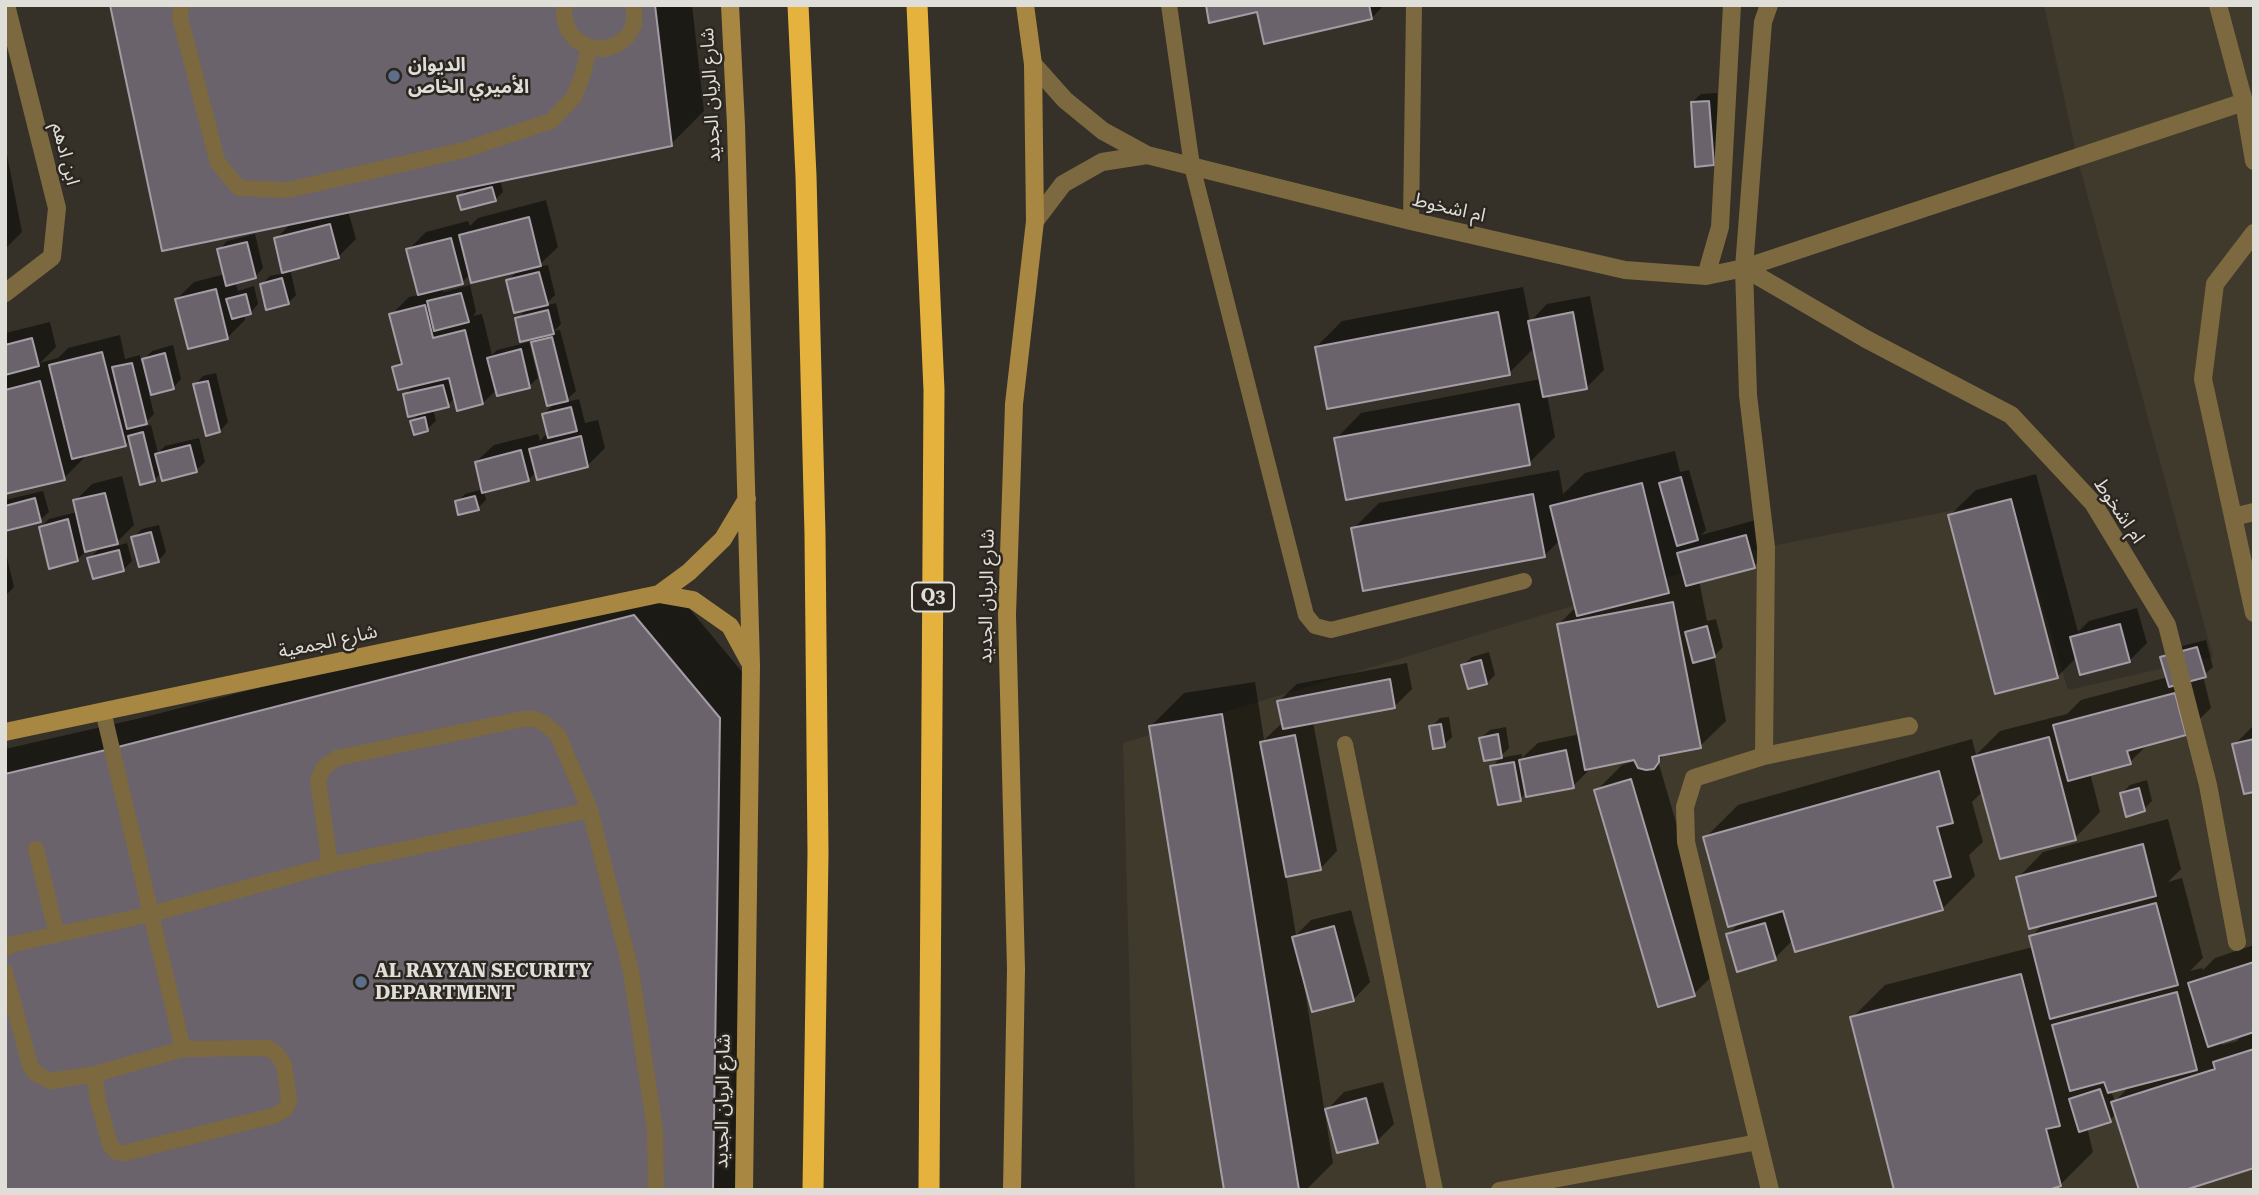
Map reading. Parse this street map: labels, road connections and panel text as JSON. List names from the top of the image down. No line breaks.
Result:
{"streets":{"highway":["Q3"],"street":["شارع الريان الجديد","ابن ادهم","ام اشخوط","شارع الجمعية"]},"crossings":[["شارع الريان الجديد","ام اشخوط"],["شارع الريان الجديد","شارع الجمعية"]],"places":["الديوان الأميري الخاص","AL RAYYAN SECURITY DEPARTMENT"]}
